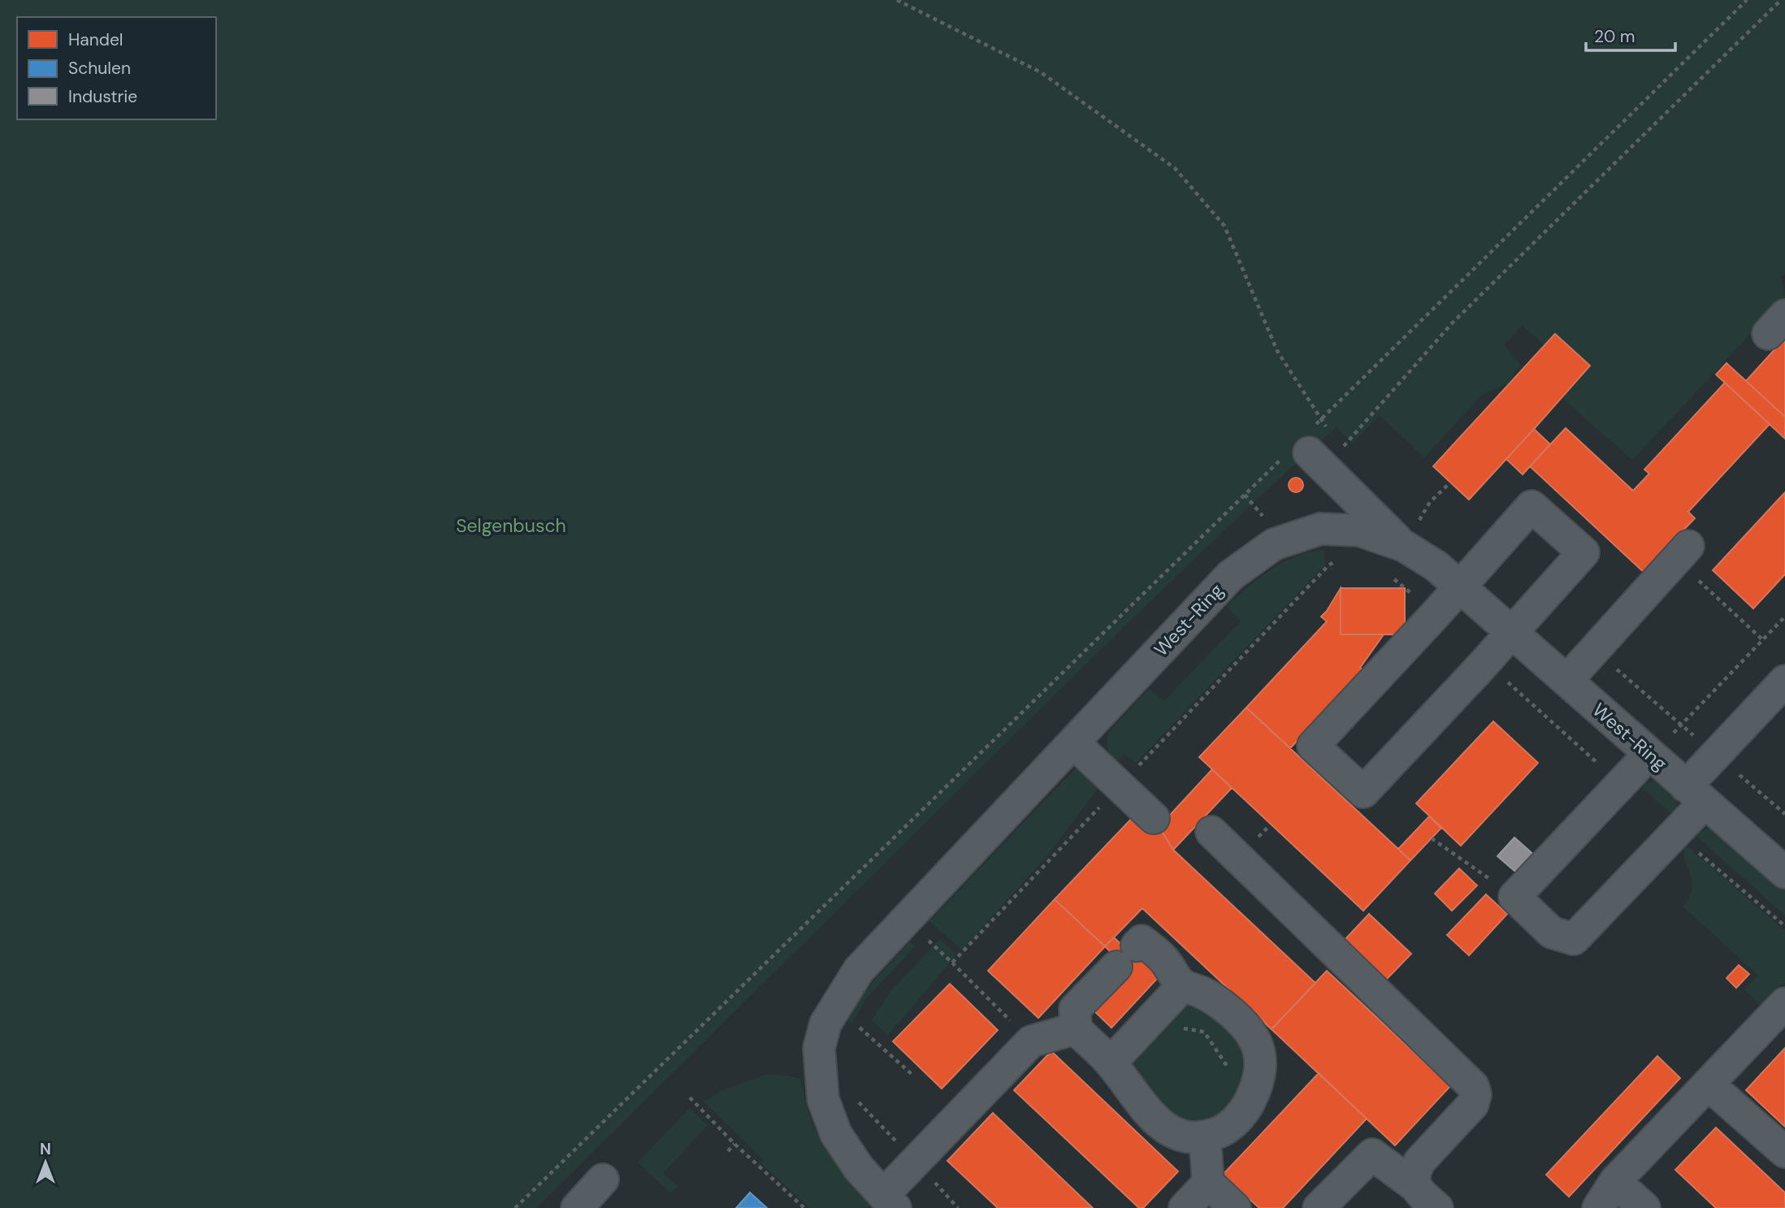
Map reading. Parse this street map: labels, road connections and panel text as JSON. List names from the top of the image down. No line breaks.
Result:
{"streets":{"street":["West-Ring"]},"parks":["Selgenbusch"],"legend":["Handel","Schulen","Industrie"],"scale_bar":"20 m","north":"top"}
